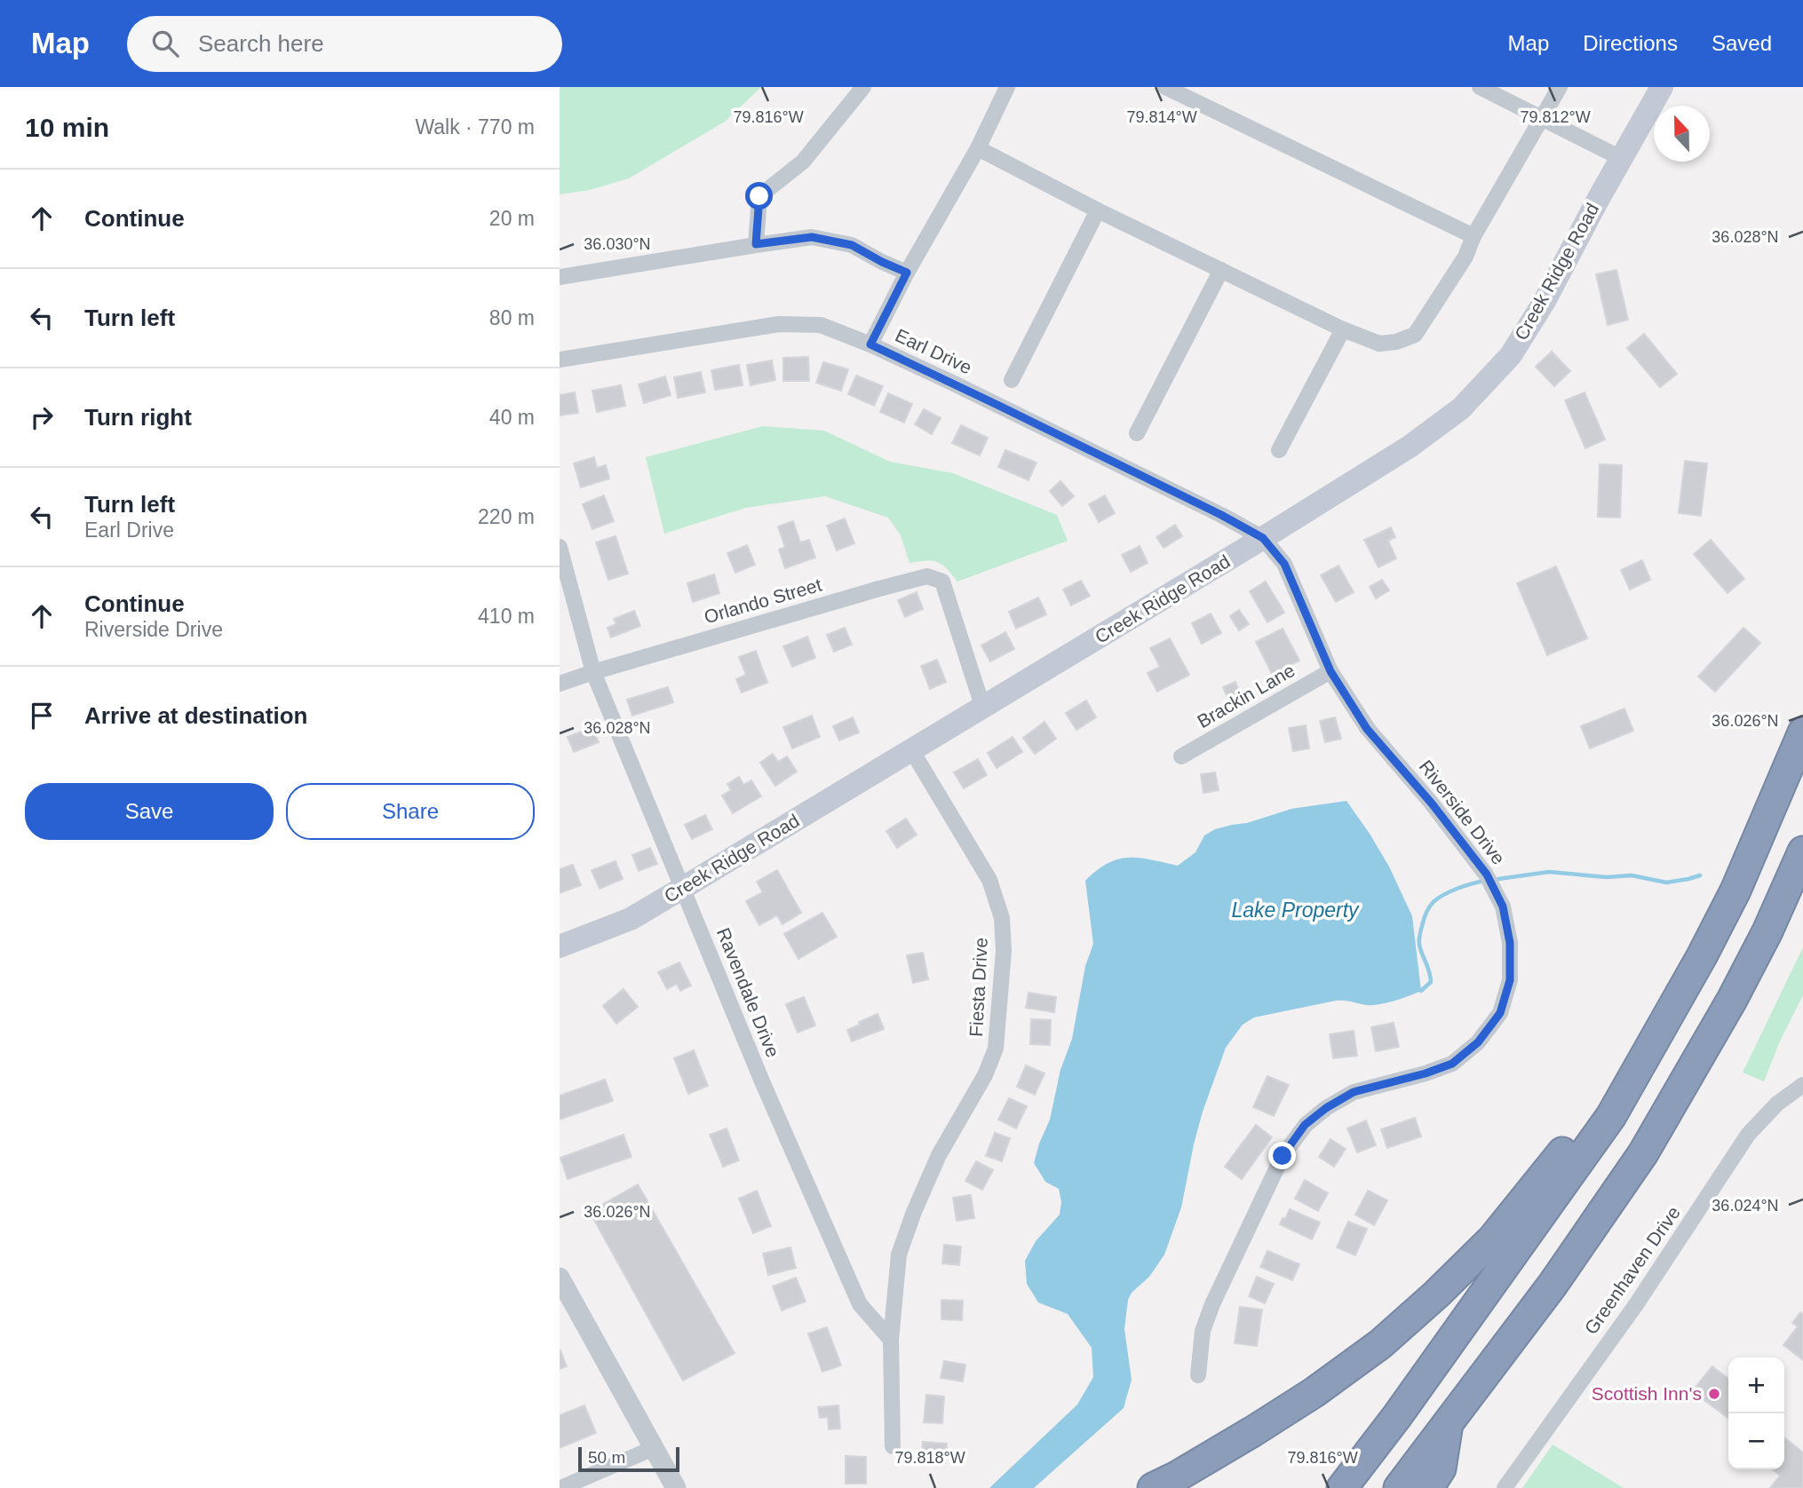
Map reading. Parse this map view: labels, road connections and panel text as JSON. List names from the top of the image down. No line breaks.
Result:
{"streets":{"main road":["Creek Ridge Road"],"street":["Earl Drive","Orlando Street","Brackin Lane","Riverside Drive","Fiesta Drive","Ravendale Drive","Greenhaven Drive"]},"crossings":[["Creek Ridge Road","Earl Drive"],["Creek Ridge Road","Orlando Street"],["Creek Ridge Road","Riverside Drive"],["Creek Ridge Road","Fiesta Drive"],["Creek Ridge Road","Ravendale Drive"],["Earl Drive","Riverside Drive"],["Orlando Street","Ravendale Drive"],["Brackin Lane","Riverside Drive"],["Fiesta Drive","Ravendale Drive"]],"water":["Lake Property"],"places":["Scottish Inn's"],"scale_bar":"50 m","north":"top","page":{"header":"Map","search":"Search here","nav":["Map","Directions","Saved"],"heading":["10 min","Walk · 770 m"],"list":[["Continue","20 m"],["Turn left","80 m"],["Turn right","40 m"],["Turn left","Earl Drive","220 m"],["Continue","Riverside Drive","410 m"],"Arrive at destination"],"buttons":["Save","Share"],"map_buttons":["+","−"],"scale":"50 m"},"coordinates":["79.816°W","79.814°W","79.812°W","36.028°N","36.030°N","36.026°N","36.024°N","79.818°W"]}
